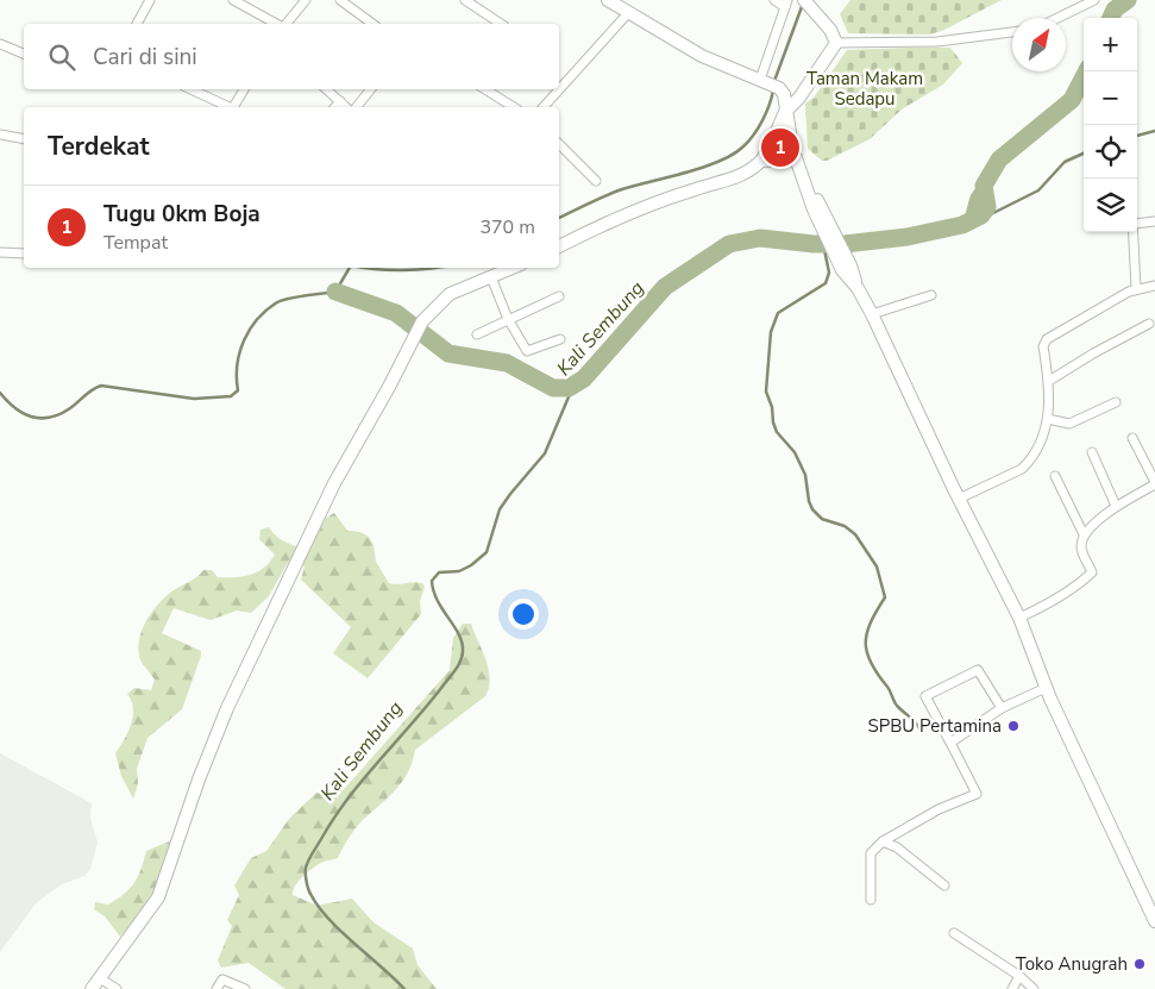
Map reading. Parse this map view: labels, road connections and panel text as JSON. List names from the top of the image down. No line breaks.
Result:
{"water":["Kali Sembung"],"parks":["Taman Makam Sedapu"],"places":["SPBU Pertamina","Toko Anugrah"],"north":"top right","page":{"map_buttons":["+","−"],"search":"Cari di sini","heading":"Terdekat","pins":"1","list":[{"mark":"1","name":"Tugu 0km Boja","note":"Tempat","value":"370 m"}]}}
